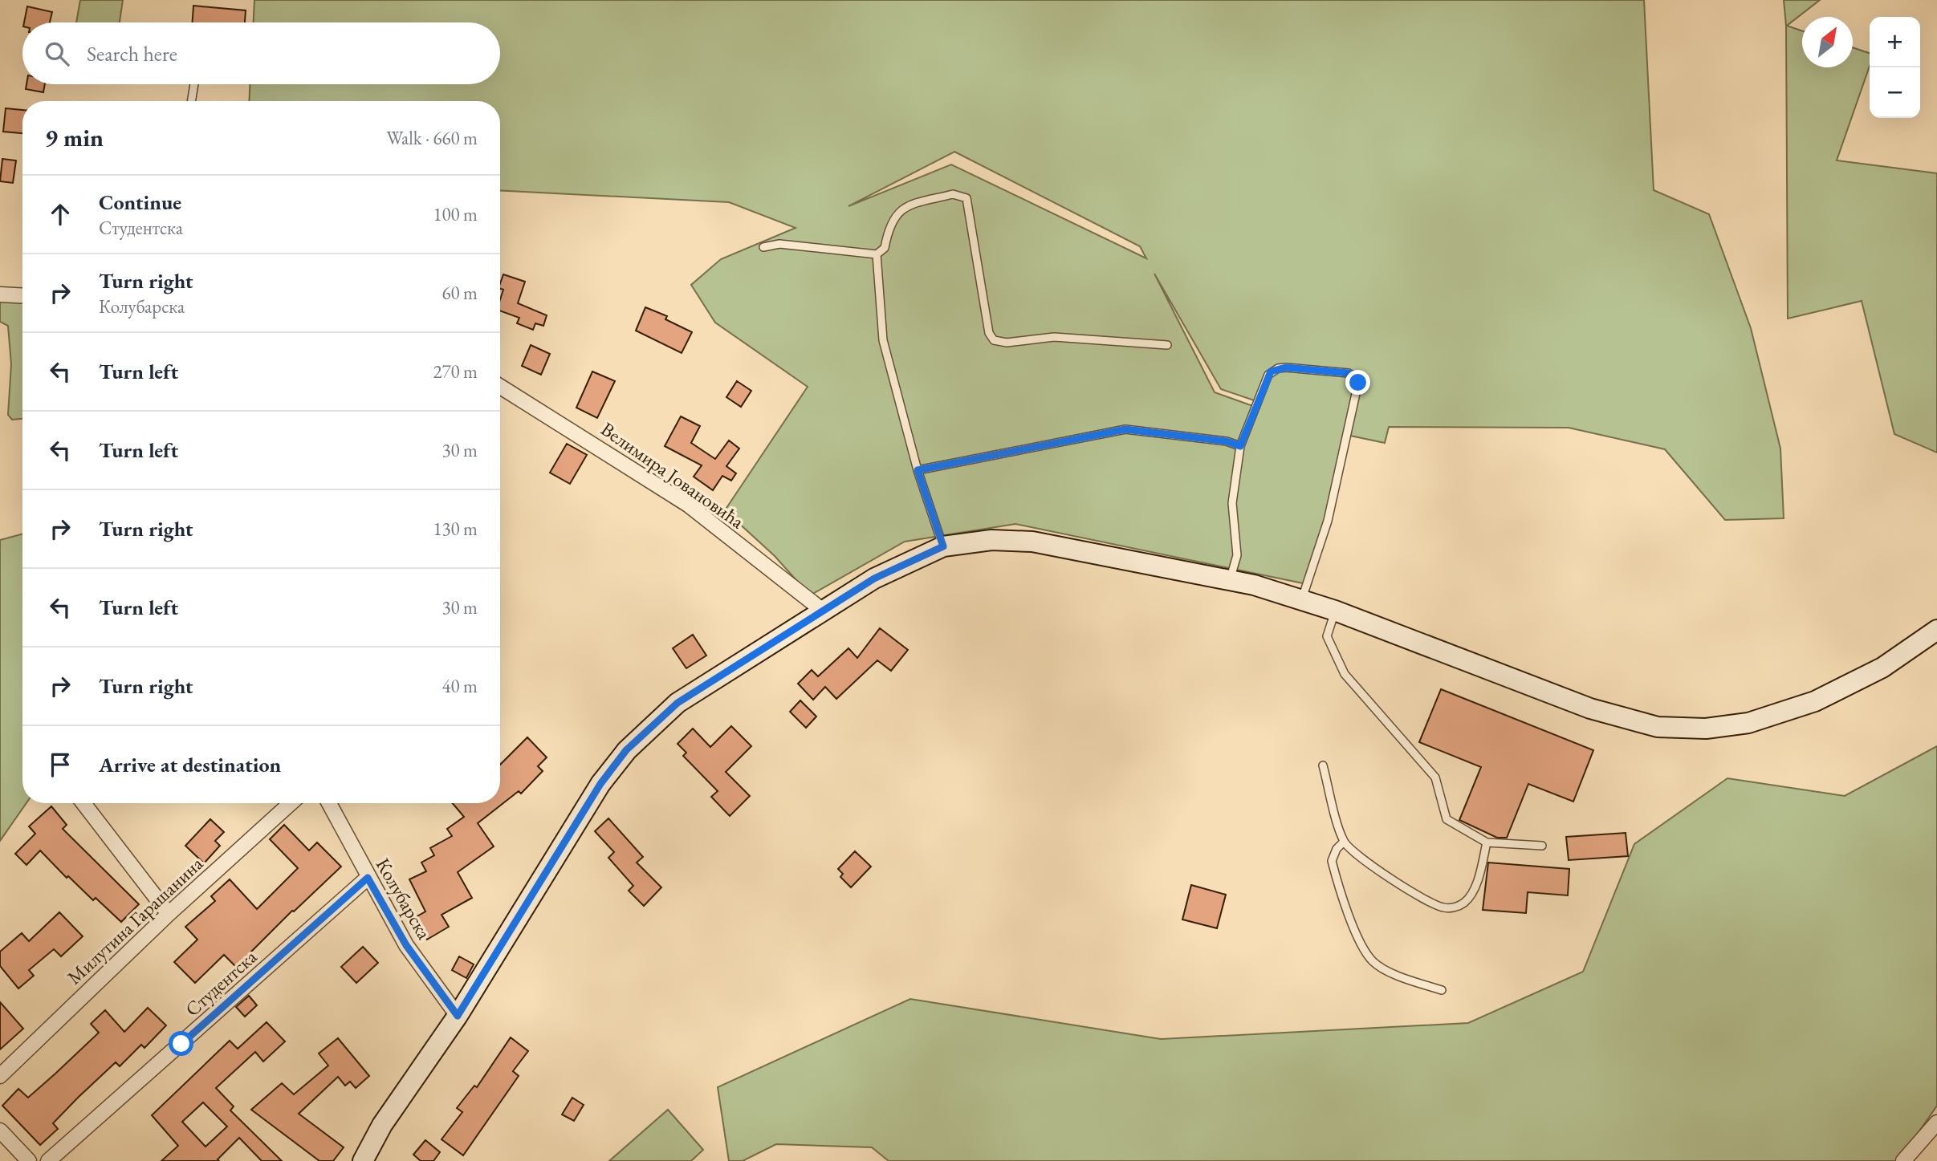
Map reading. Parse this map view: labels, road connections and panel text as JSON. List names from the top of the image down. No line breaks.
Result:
{"streets":{"street":["Велимира Јовановића","Колубарска","Милутина Гарашанина","Студентска"]},"crossings":[["Колубарска","Студентска"]],"north":"top right","page":{"map_buttons":["+","−"],"search":"Search here","heading":["9 min","Walk · 660 m"],"list":[["Continue","Студентска","100 m"],["Turn right","Колубарска","60 m"],["Turn left","270 m"],["Turn left","30 m"],["Turn right","130 m"],["Turn left","30 m"],["Turn right","40 m"],"Arrive at destination"]}}
